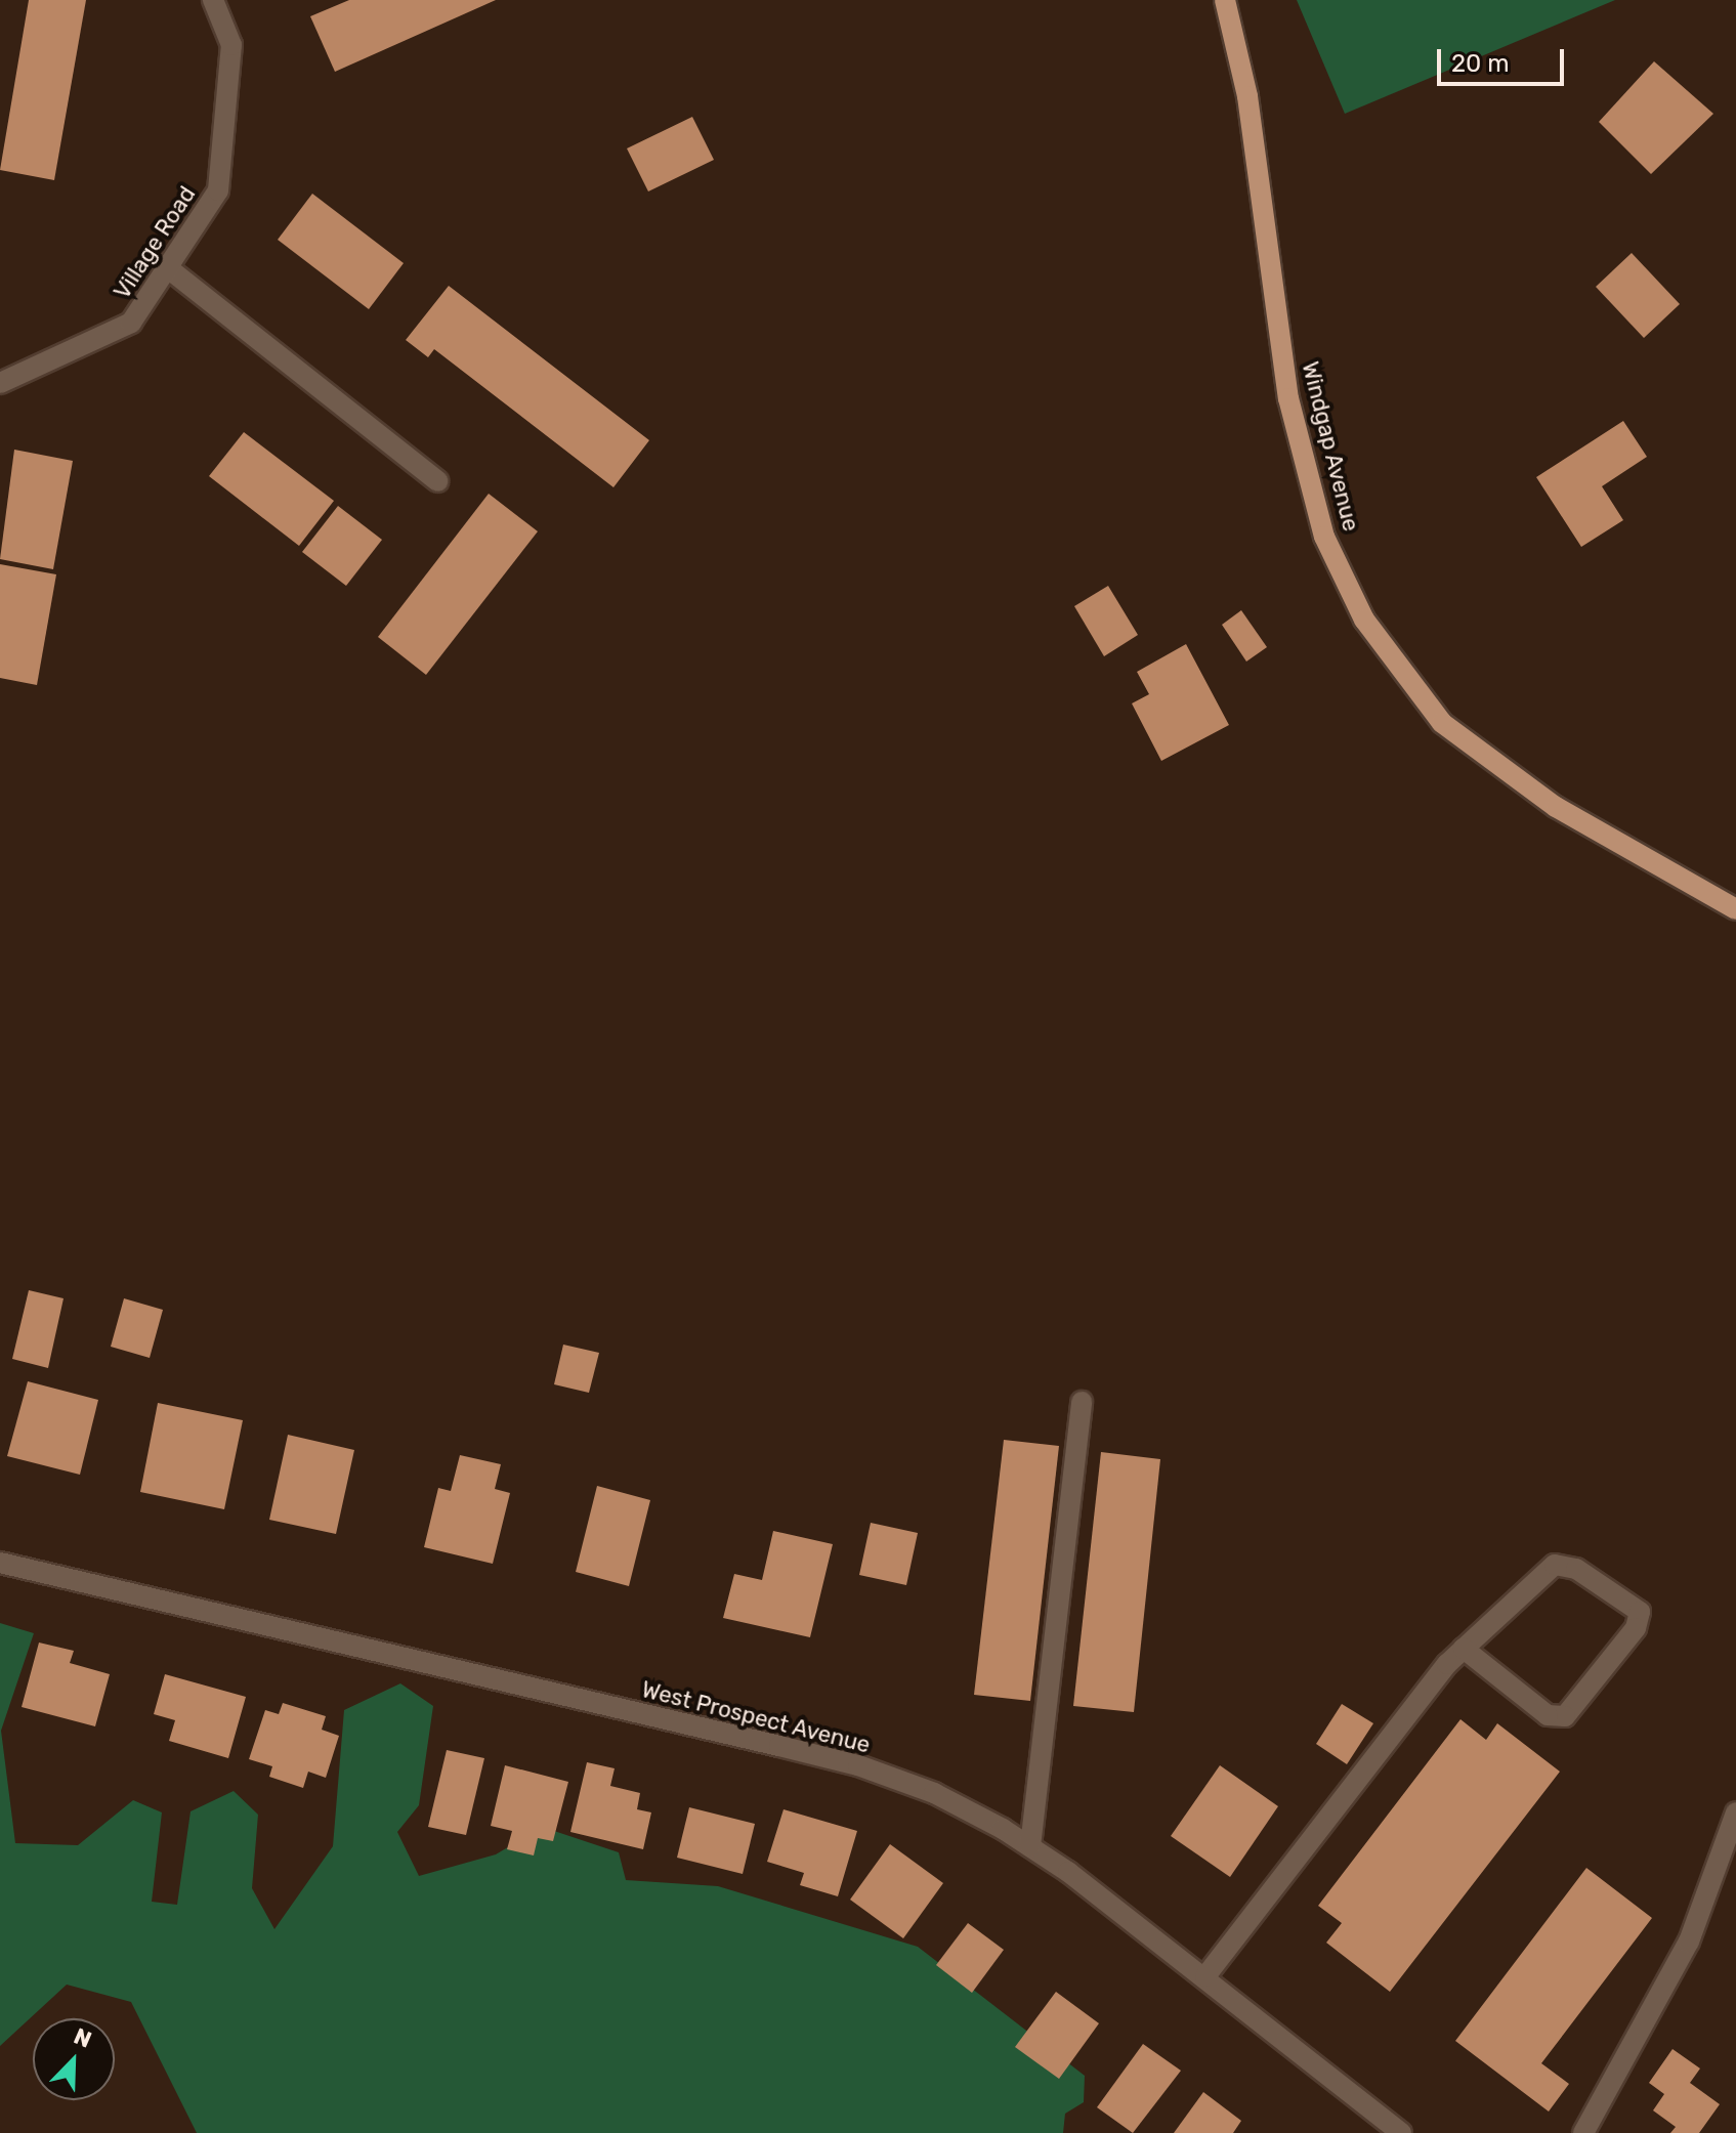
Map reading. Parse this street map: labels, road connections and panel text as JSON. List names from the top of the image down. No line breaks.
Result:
{"streets":{"main road":["Windgap Avenue"],"street":["Village Road","West Prospect Avenue"]},"scale_bar":"20 m","north":"top right"}
